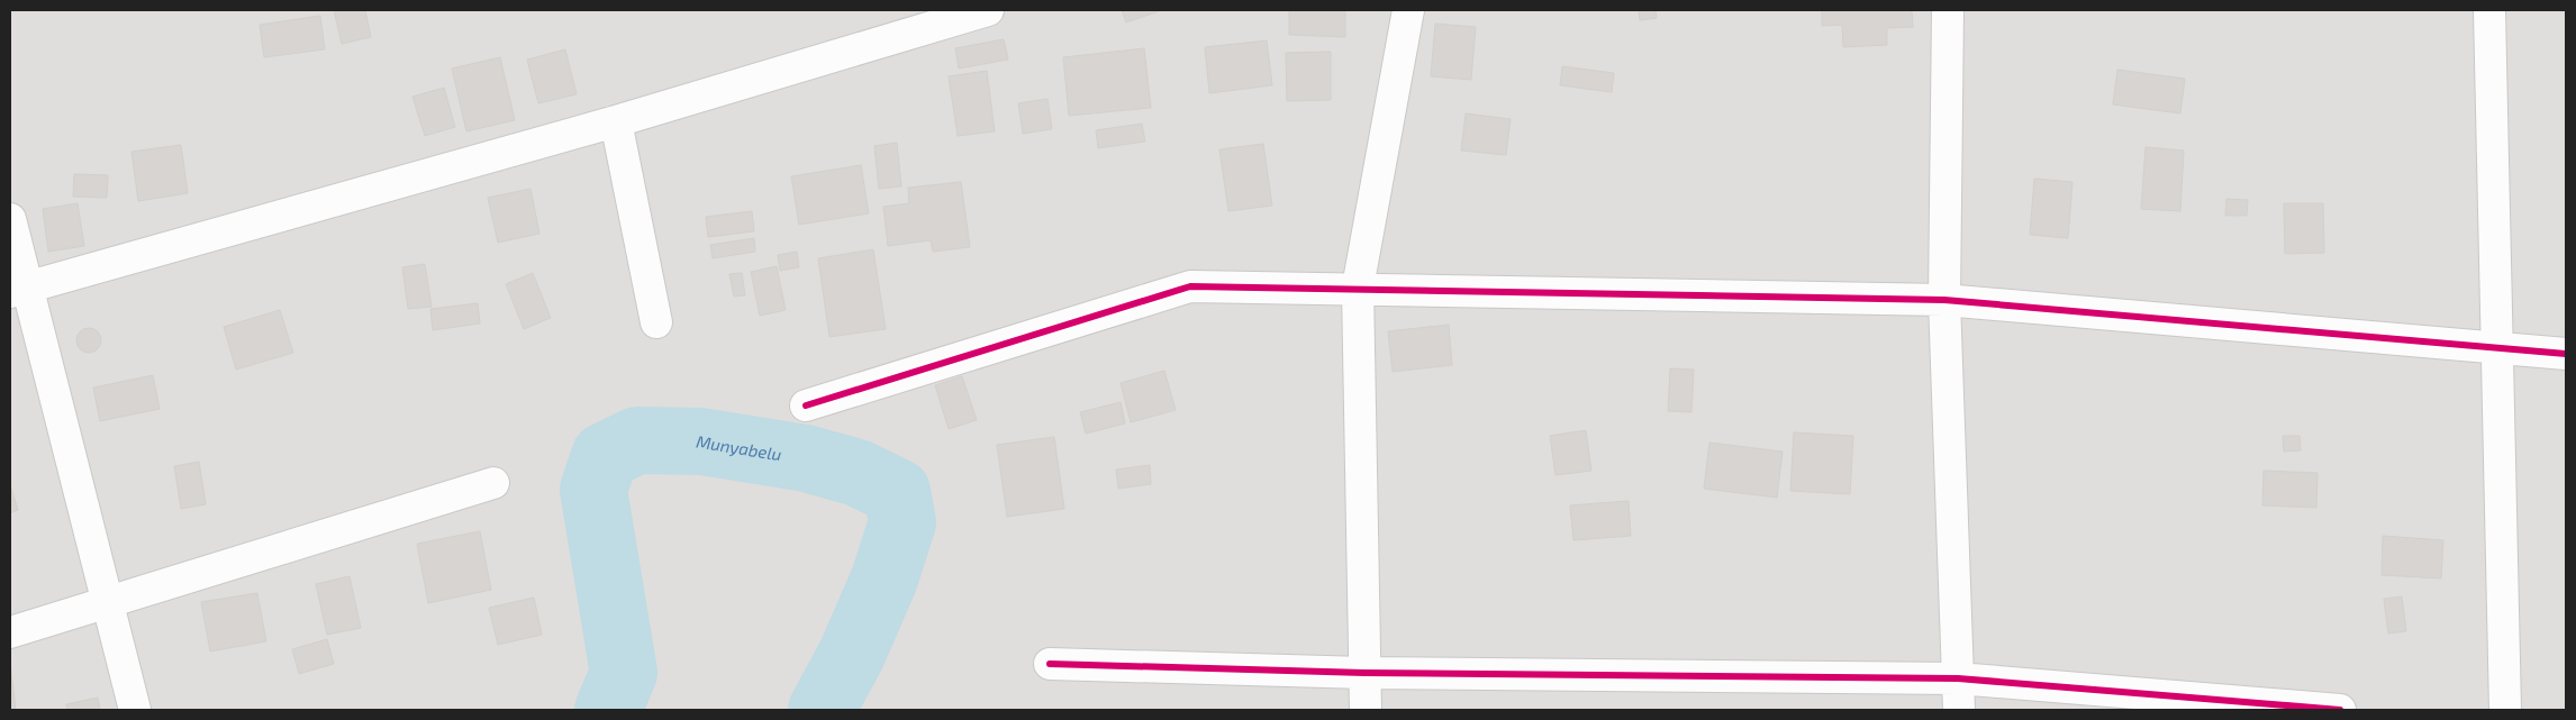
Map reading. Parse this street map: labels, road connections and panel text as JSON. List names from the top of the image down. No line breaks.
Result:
{"water":["Munyabelu"]}
